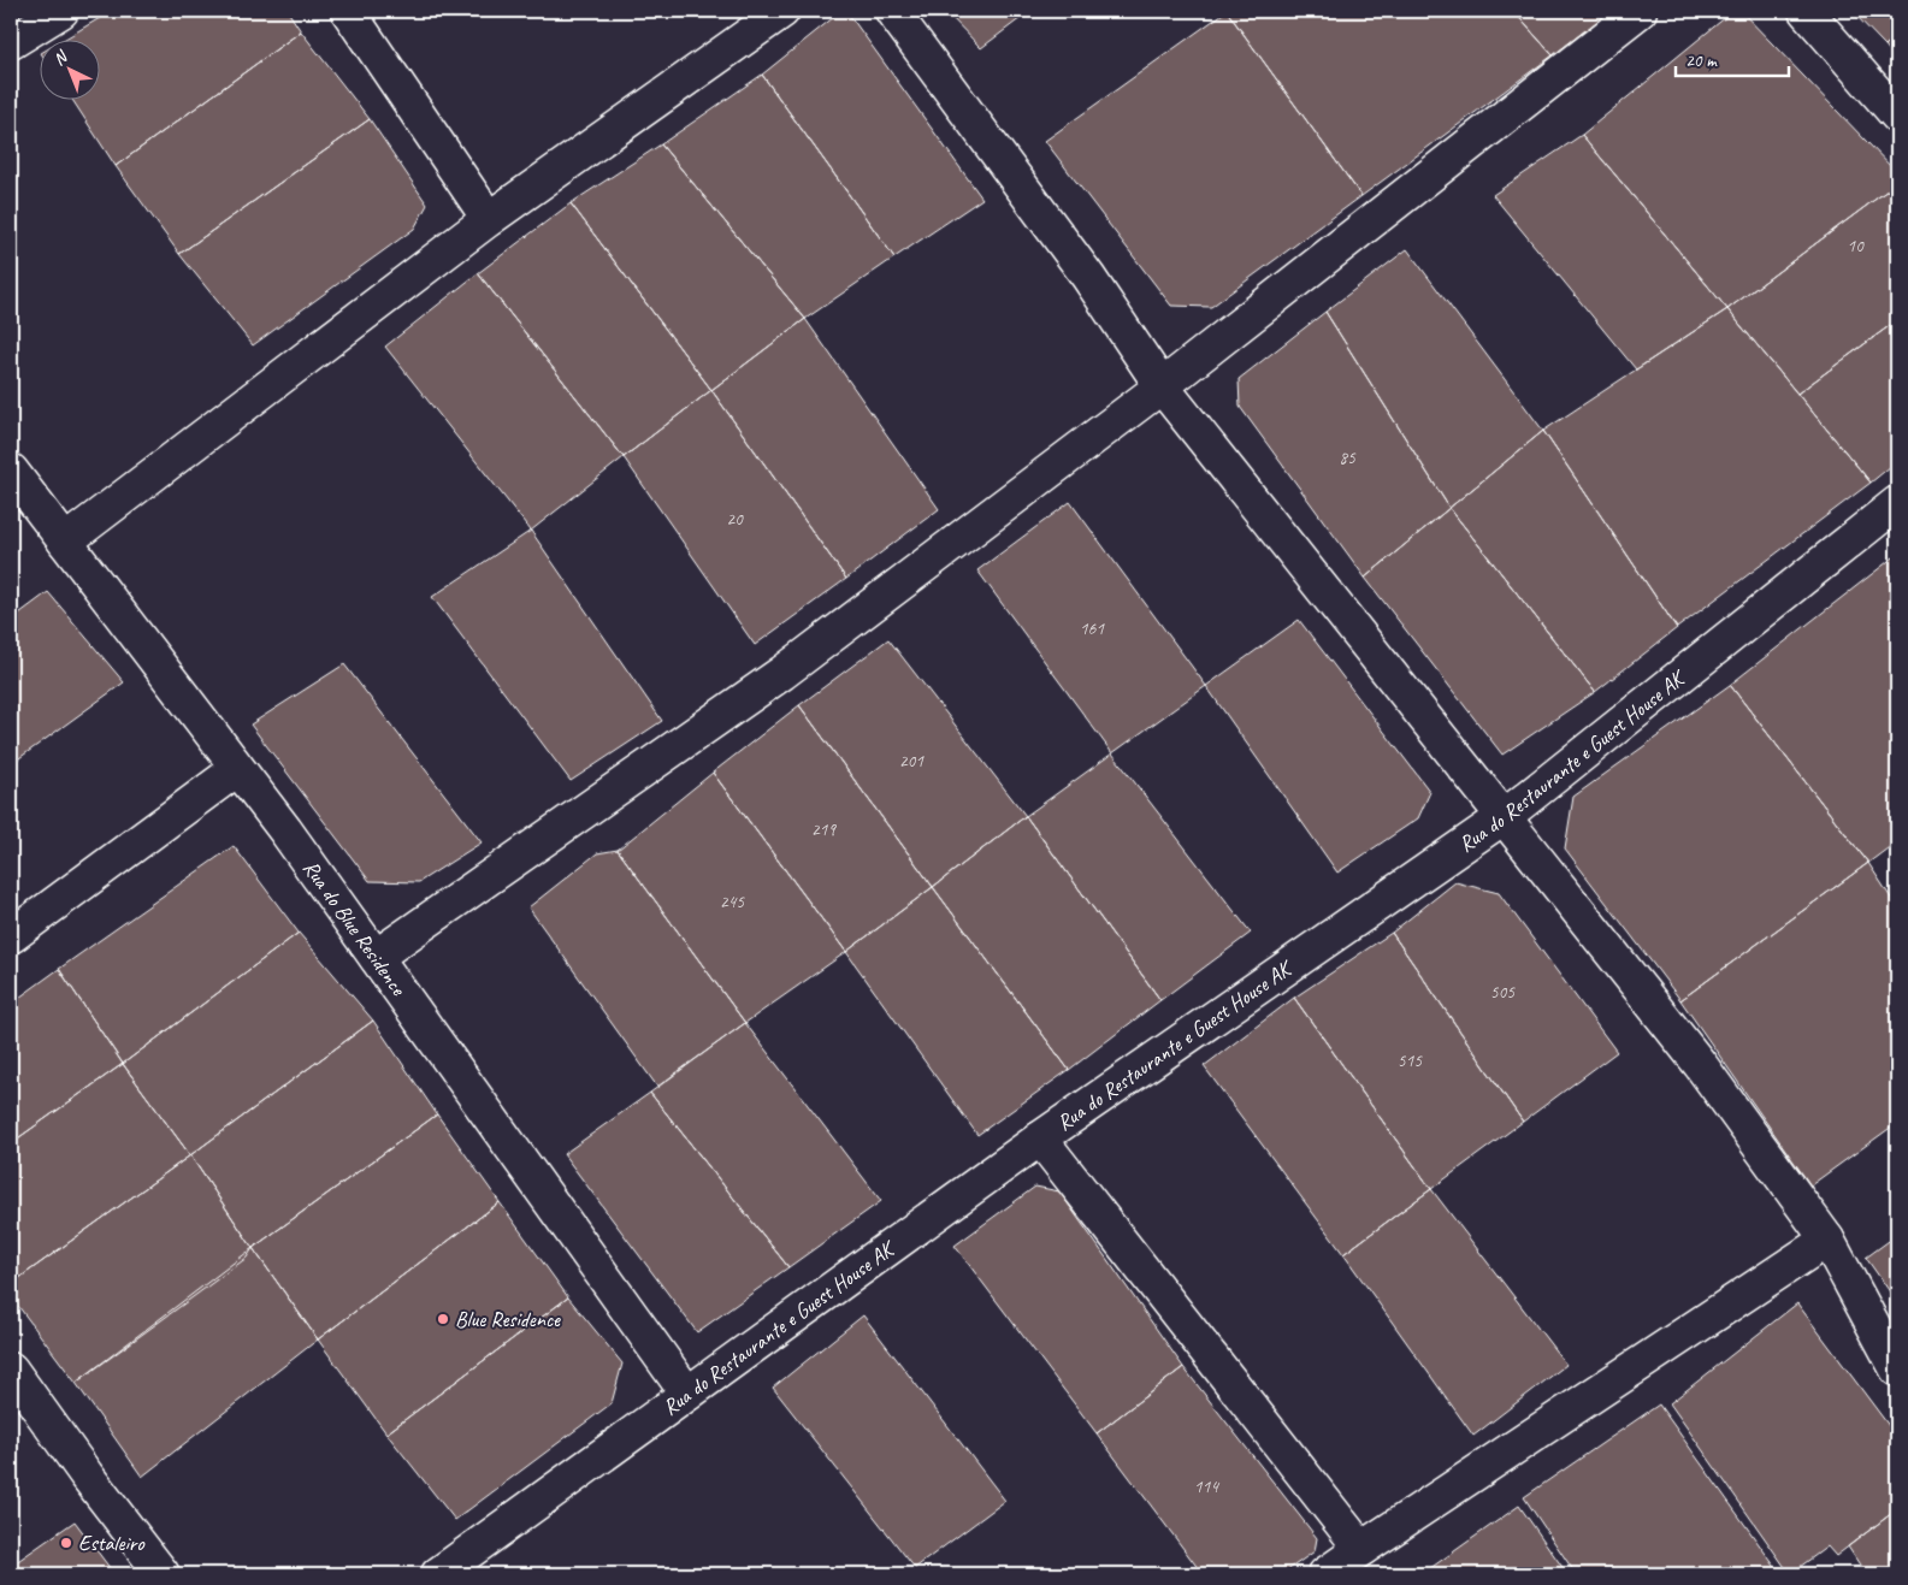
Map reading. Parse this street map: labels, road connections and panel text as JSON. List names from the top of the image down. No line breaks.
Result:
{"streets":{"street":["Rua do Restaurante e Guest House AK","Rua do Blue Residence"]},"crossings":[["Rua do Restaurante e Guest House AK","Rua do Blue Residence"]],"places":["Blue Residence","Estaleiro"],"house_numbers":["10","85","20","161","201","219","245","505","515","114"],"scale_bar":"20 m","north":"top left"}
